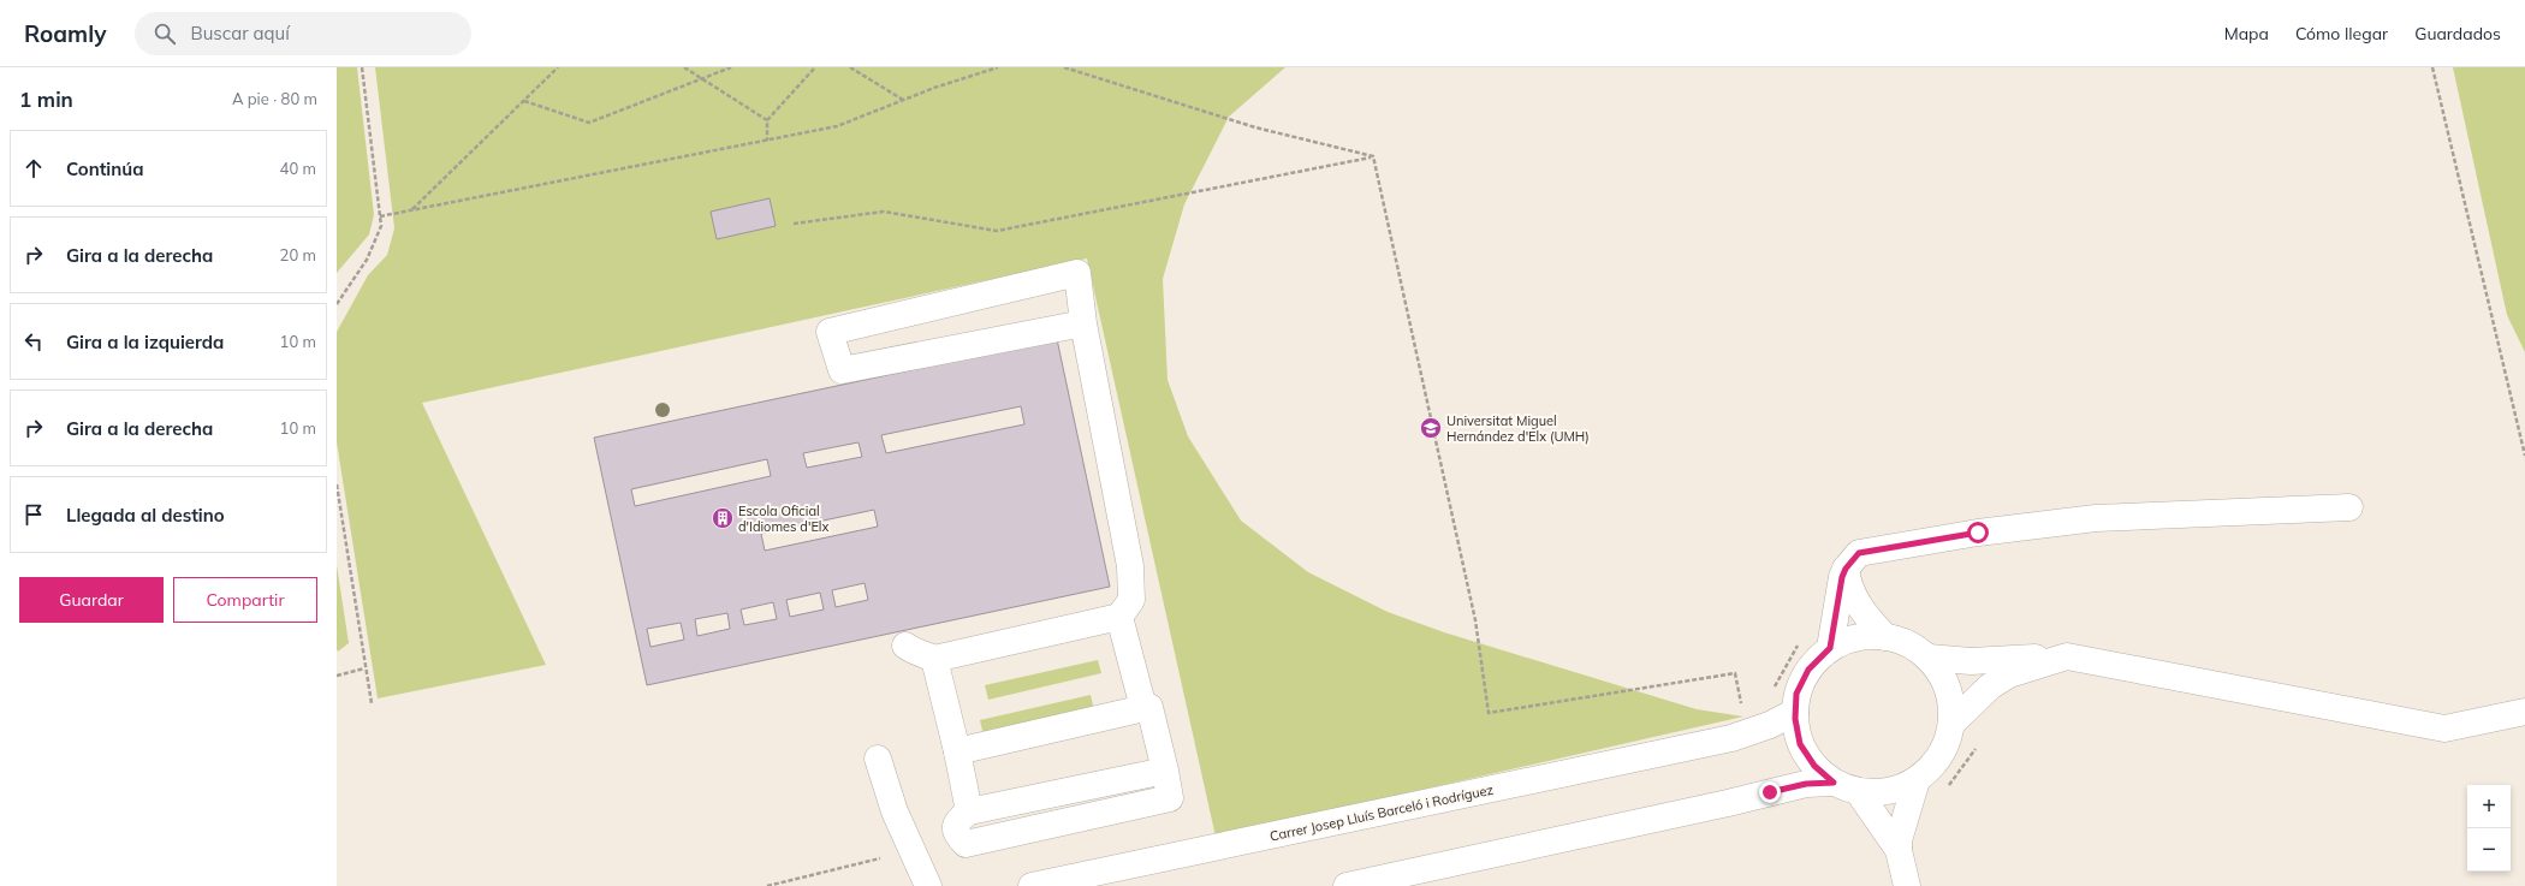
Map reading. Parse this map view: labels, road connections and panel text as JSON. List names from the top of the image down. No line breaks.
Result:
{"streets":{"street":["Carrer Josep Lluís Barceló i Rodríguez"]},"places":{"school or university":["Universitat Miguel Hernández d'Elx (UMH)"],"building":["Escola Oficial d'Idiomes d'Elx"]},"page":{"header":"Roamly","search":"Buscar aquí","nav":["Mapa","Cómo llegar","Guardados"],"heading":["1 min","A pie · 80 m"],"list":[["Continúa","40 m"],["Gira a la derecha","20 m"],["Gira a la izquierda","10 m"],["Gira a la derecha","10 m"],"Llegada al destino"],"buttons":["Guardar","Compartir"],"map_buttons":["+","−"]}}
